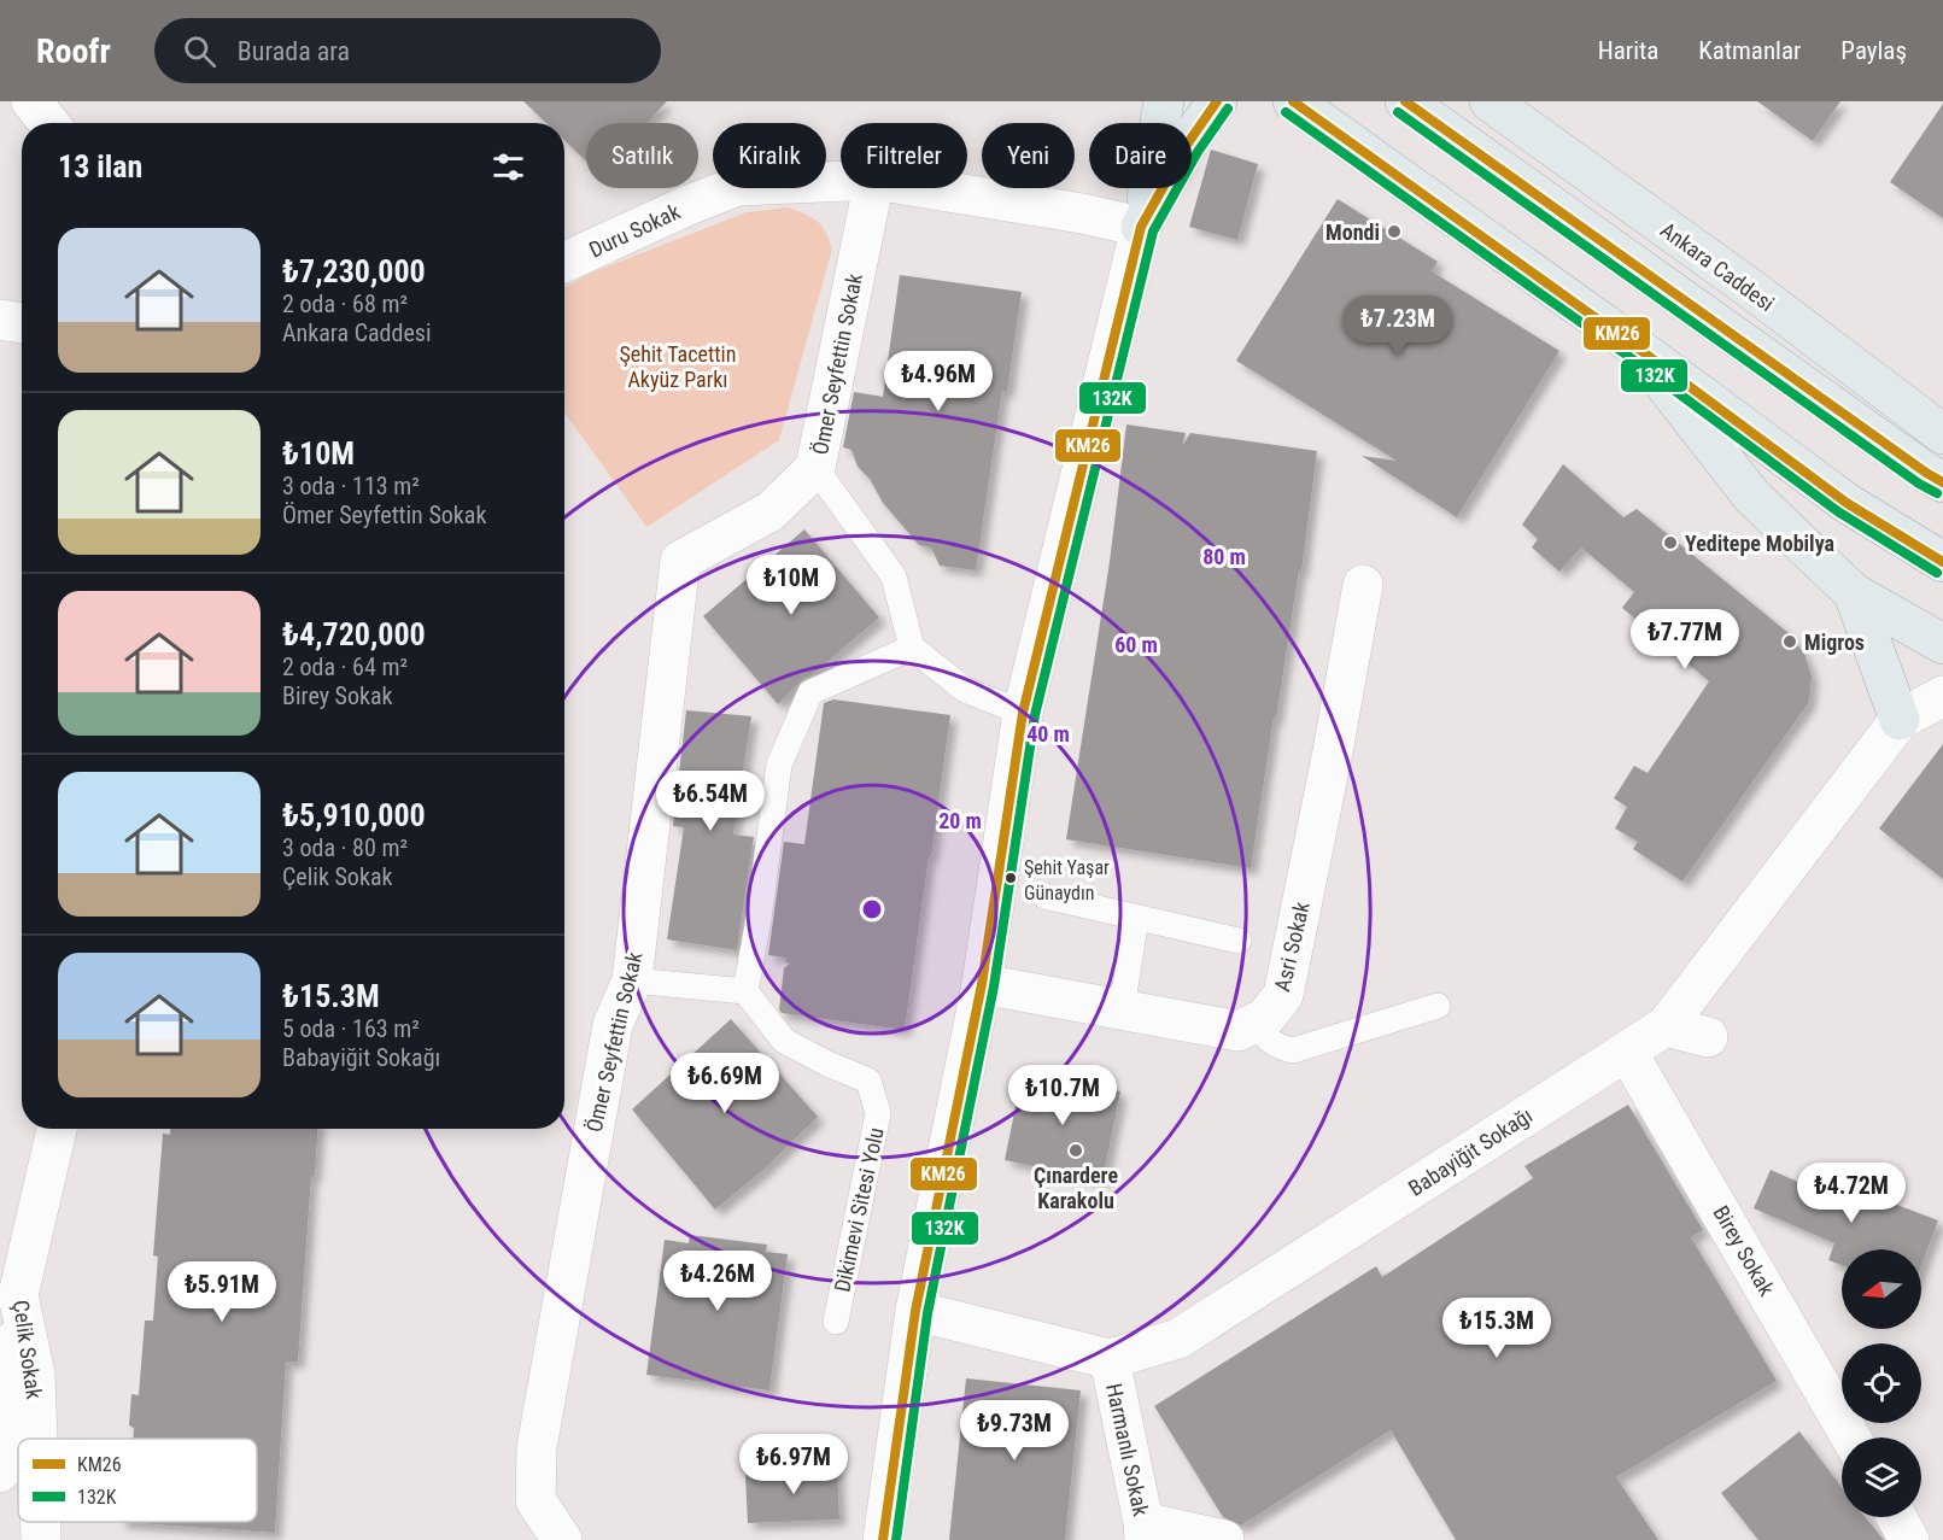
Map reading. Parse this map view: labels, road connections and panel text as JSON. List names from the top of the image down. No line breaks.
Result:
{"streets":{"main road":["Ankara Caddesi"],"street":["Duru Sokak","Ömer Seyfettin Sokak","Asri Sokak","Babayiğit Sokağı","Birey Sokak","Çelik Sokak","Harmanlı Sokak"],"lane":["Dikimevi Sitesi Yolu"]},"crossings":[["Babayiğit Sokağı","Birey Sokak"],["Babayiğit Sokağı","Harmanlı Sokak"]],"parks":["Şehit Tacettin Akyüz Parkı"],"places":["Mondi","Yeditepe Mobilya","Migros","Şehit Yaşar Günaydın","Çınardere Karakolu"],"lines":["transit line KM26","transit line 132K"],"legend":["KM26","132K"],"north":"left","page":{"header":"Roofr","search":"Burada ara","nav":["Harita","Katmanlar","Paylaş"],"chip":["Satılık","Kiralık","Filtreler","Yeni","Daire"],"heading":"13 ilan","list":[{"name":"₺7,230,000","note":"2 oda · 68 m² · Ankara Caddesi"},{"name":"₺10M","note":"3 oda · 113 m² · Ömer Seyfettin Sokak"},{"name":"₺4,720,000","note":"2 oda · 64 m² · Birey Sokak"},{"name":"₺5,910,000","note":"3 oda · 80 m² · Çelik Sokak"},{"name":"₺15.3M","note":"5 oda · 163 m² · Babayiğit Sokağı"}],"price":["₺7.23M","₺4.96M","₺10M","₺7.77M","₺6.54M","₺6.69M","₺10.7M","₺4.72M","₺4.26M","₺5.91M","₺15.3M","₺9.73M","₺6.97M"]},"rings":["80 m","60 m","40 m","20 m"]}
